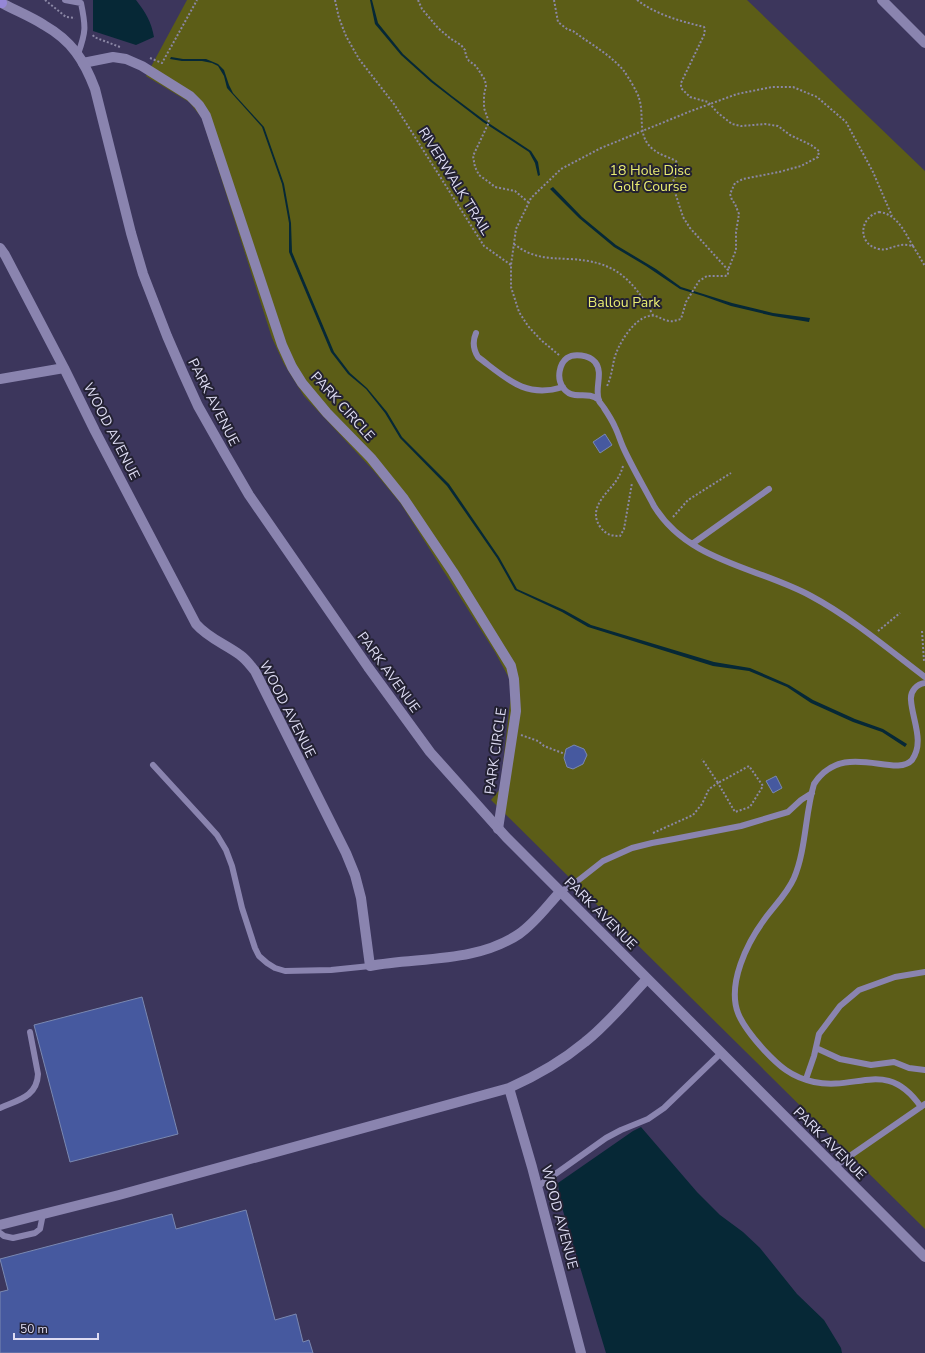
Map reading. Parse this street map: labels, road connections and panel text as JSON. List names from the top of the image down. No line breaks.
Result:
{"streets":{"street":["PARK AVENUE","PARK CIRCLE","WOOD AVENUE"],"path":["RIVERWALK TRAIL"]},"crossings":[["PARK AVENUE","PARK CIRCLE"]],"parks":["18 Hole Disc Golf Course","Ballou Park"],"scale_bar":"50 m"}
